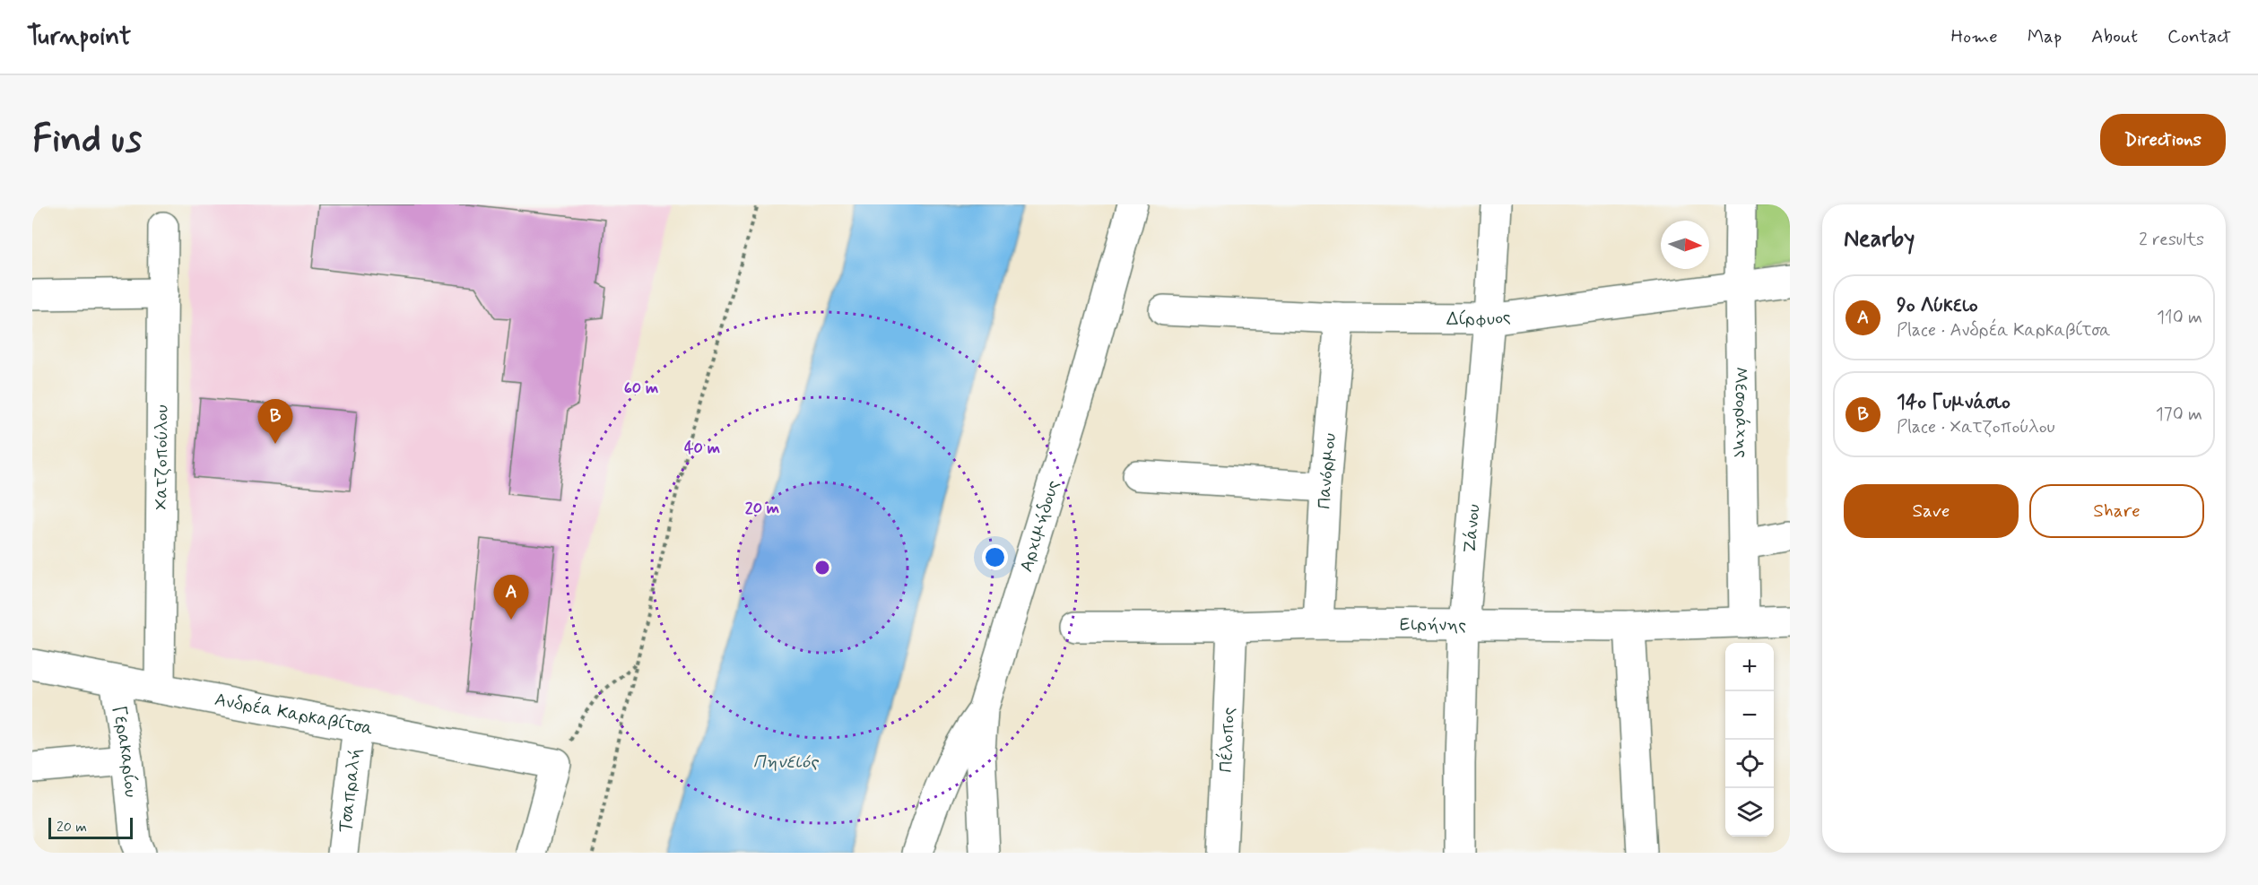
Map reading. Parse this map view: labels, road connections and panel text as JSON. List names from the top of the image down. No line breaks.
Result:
{"streets":{"street":["Δίρφυος","Μεσοράχης","Χατζοπούλου","Πανόρμου","Αρχιμήδους","Ζάνου","Ειρήνης","Ανδρέα Καρκαβίτσα","Πέλοπος","Γερακαρίου","Τσαπραλή"]},"crossings":[["Δίρφυος","Μεσοράχης"],["Δίρφυος","Πανόρμου"],["Δίρφυος","Ζάνου"],["Μεσοράχης","Ειρήνης"],["Χατζοπούλου","Ανδρέα Καρκαβίτσα"],["Πανόρμου","Ειρήνης"],["Ζάνου","Ειρήνης"],["Ειρήνης","Πέλοπος"],["Ανδρέα Καρκαβίτσα","Γερακαρίου"],["Ανδρέα Καρκαβίτσα","Τσαπραλή"]],"water":["Πηνειός"],"scale_bar":"20 m","north":"right","page":{"header":"Turnpoint","nav":["Home","Map","About","Contact"],"buttons":["Directions",["Save","Share"]],"title":"Find us","heading":["Nearby","2 results"],"list":[{"mark":"A","name":"9ο Λύκειο","note":"Place · Ανδρέα Καρκαβίτσα","value":"110 m"},{"mark":"B","name":"14ο Γυμνάσιο","note":"Place · Χατζοπούλου","value":"170 m"}],"pins":["B","A"],"map_buttons":["+","−"],"scale":"20 m"},"rings":["60 m","40 m","20 m"]}
